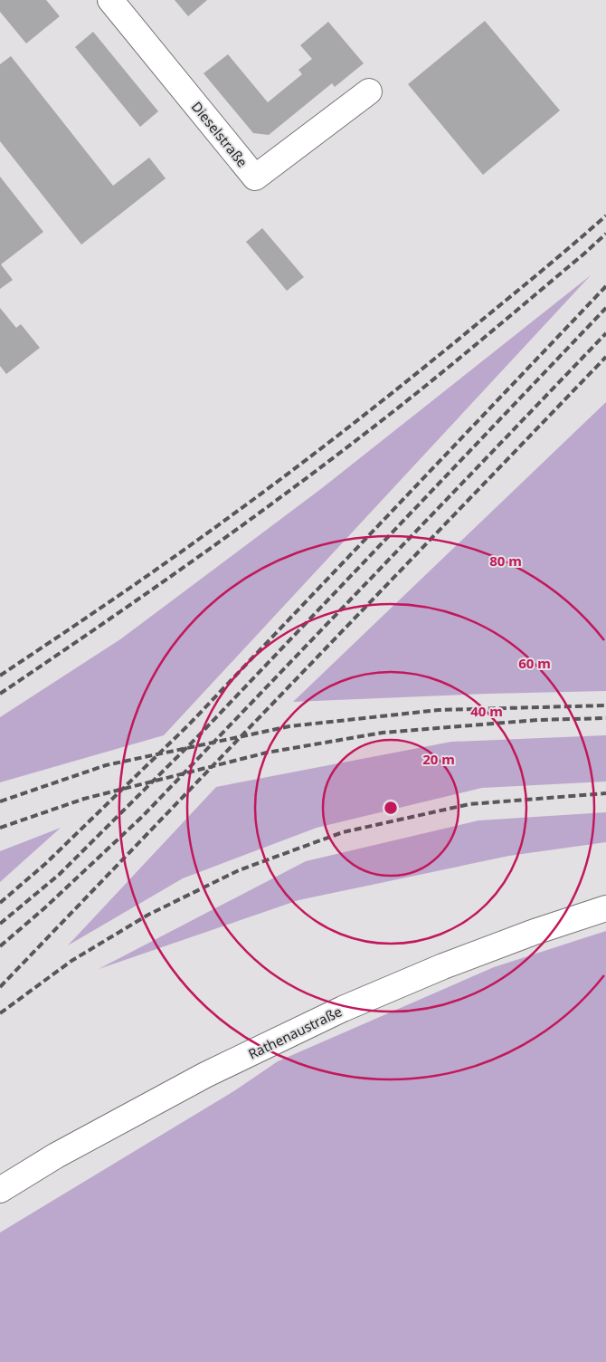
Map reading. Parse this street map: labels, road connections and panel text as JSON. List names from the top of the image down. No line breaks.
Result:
{"streets":{"street":["Dieselstraße","Rathenaustraße"]},"rings":["80 m","60 m","40 m","20 m"]}
